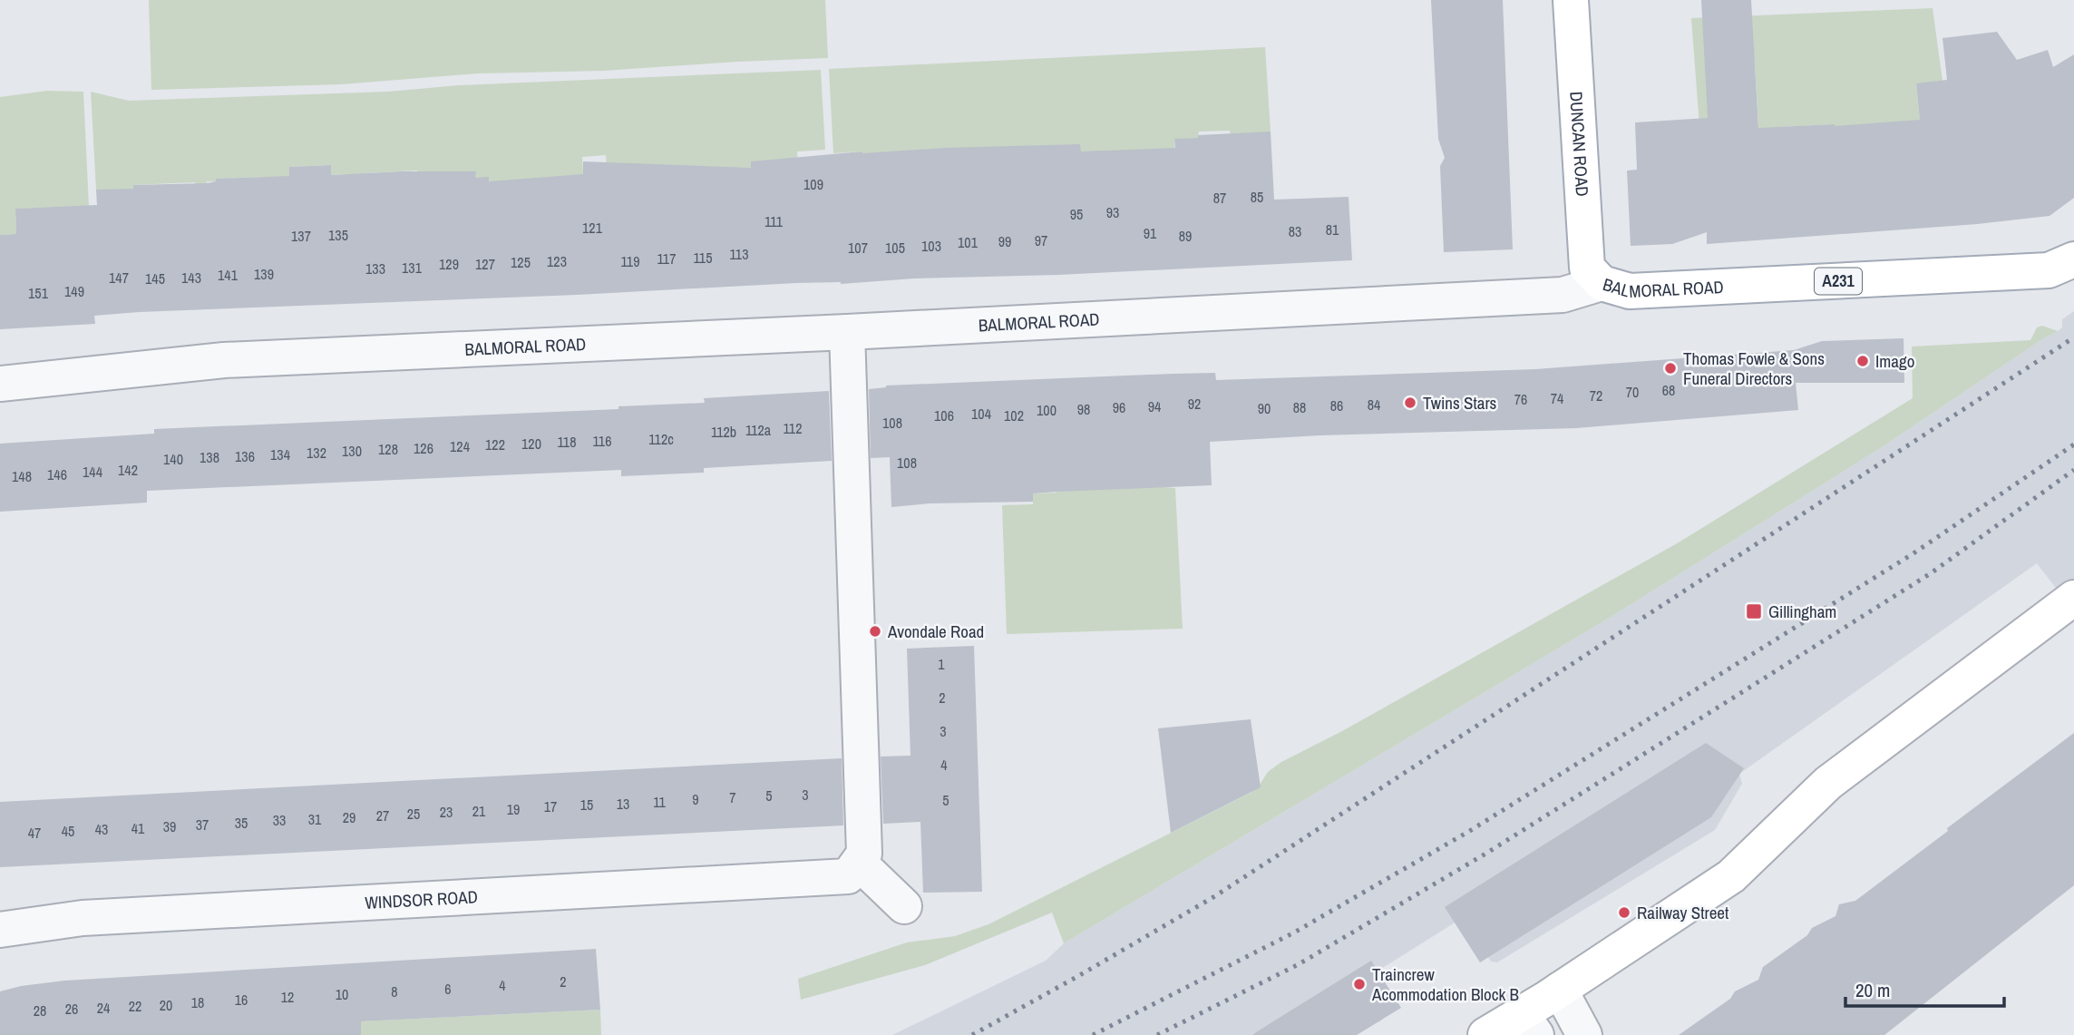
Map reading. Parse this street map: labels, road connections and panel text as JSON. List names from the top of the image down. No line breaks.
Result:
{"streets":{"main road":["DUNCAN ROAD","A231","BALMORAL ROAD"],"street":["WINDSOR ROAD"]},"crossings":[["DUNCAN ROAD","BALMORAL ROAD"]],"places":{"other":["Imago","Thomas Fowle & Sons Funeral Directors","Twins Stars","Avondale Road","Railway Street","Traincrew Acommodation Block B"],"transit":["Gillingham"]},"house_numbers":["109","85","87","93","95","111","121","81","83","91","135","137","89","97","99","101","103","107","105","113","115","117","123","119","125","129","127","131","133","139","141","147","143","145","149","151","68","70","72","74","76","92","84","86","94","96","88","90","98","100","104","106","102","108","112","112a","112b","112c","116","118","120","122","124","126","128","130","132","134","136","138","140","108","142","144","146","148","1","2","3","4","3","5","7","9","5","11","13","15","17","19","21","23","25","27","29","31","33","35","37","39","41","43","45","47","2","4","6","8","10","12","16","18","20","22","24","26","28"],"scale_bar":"20 m"}
